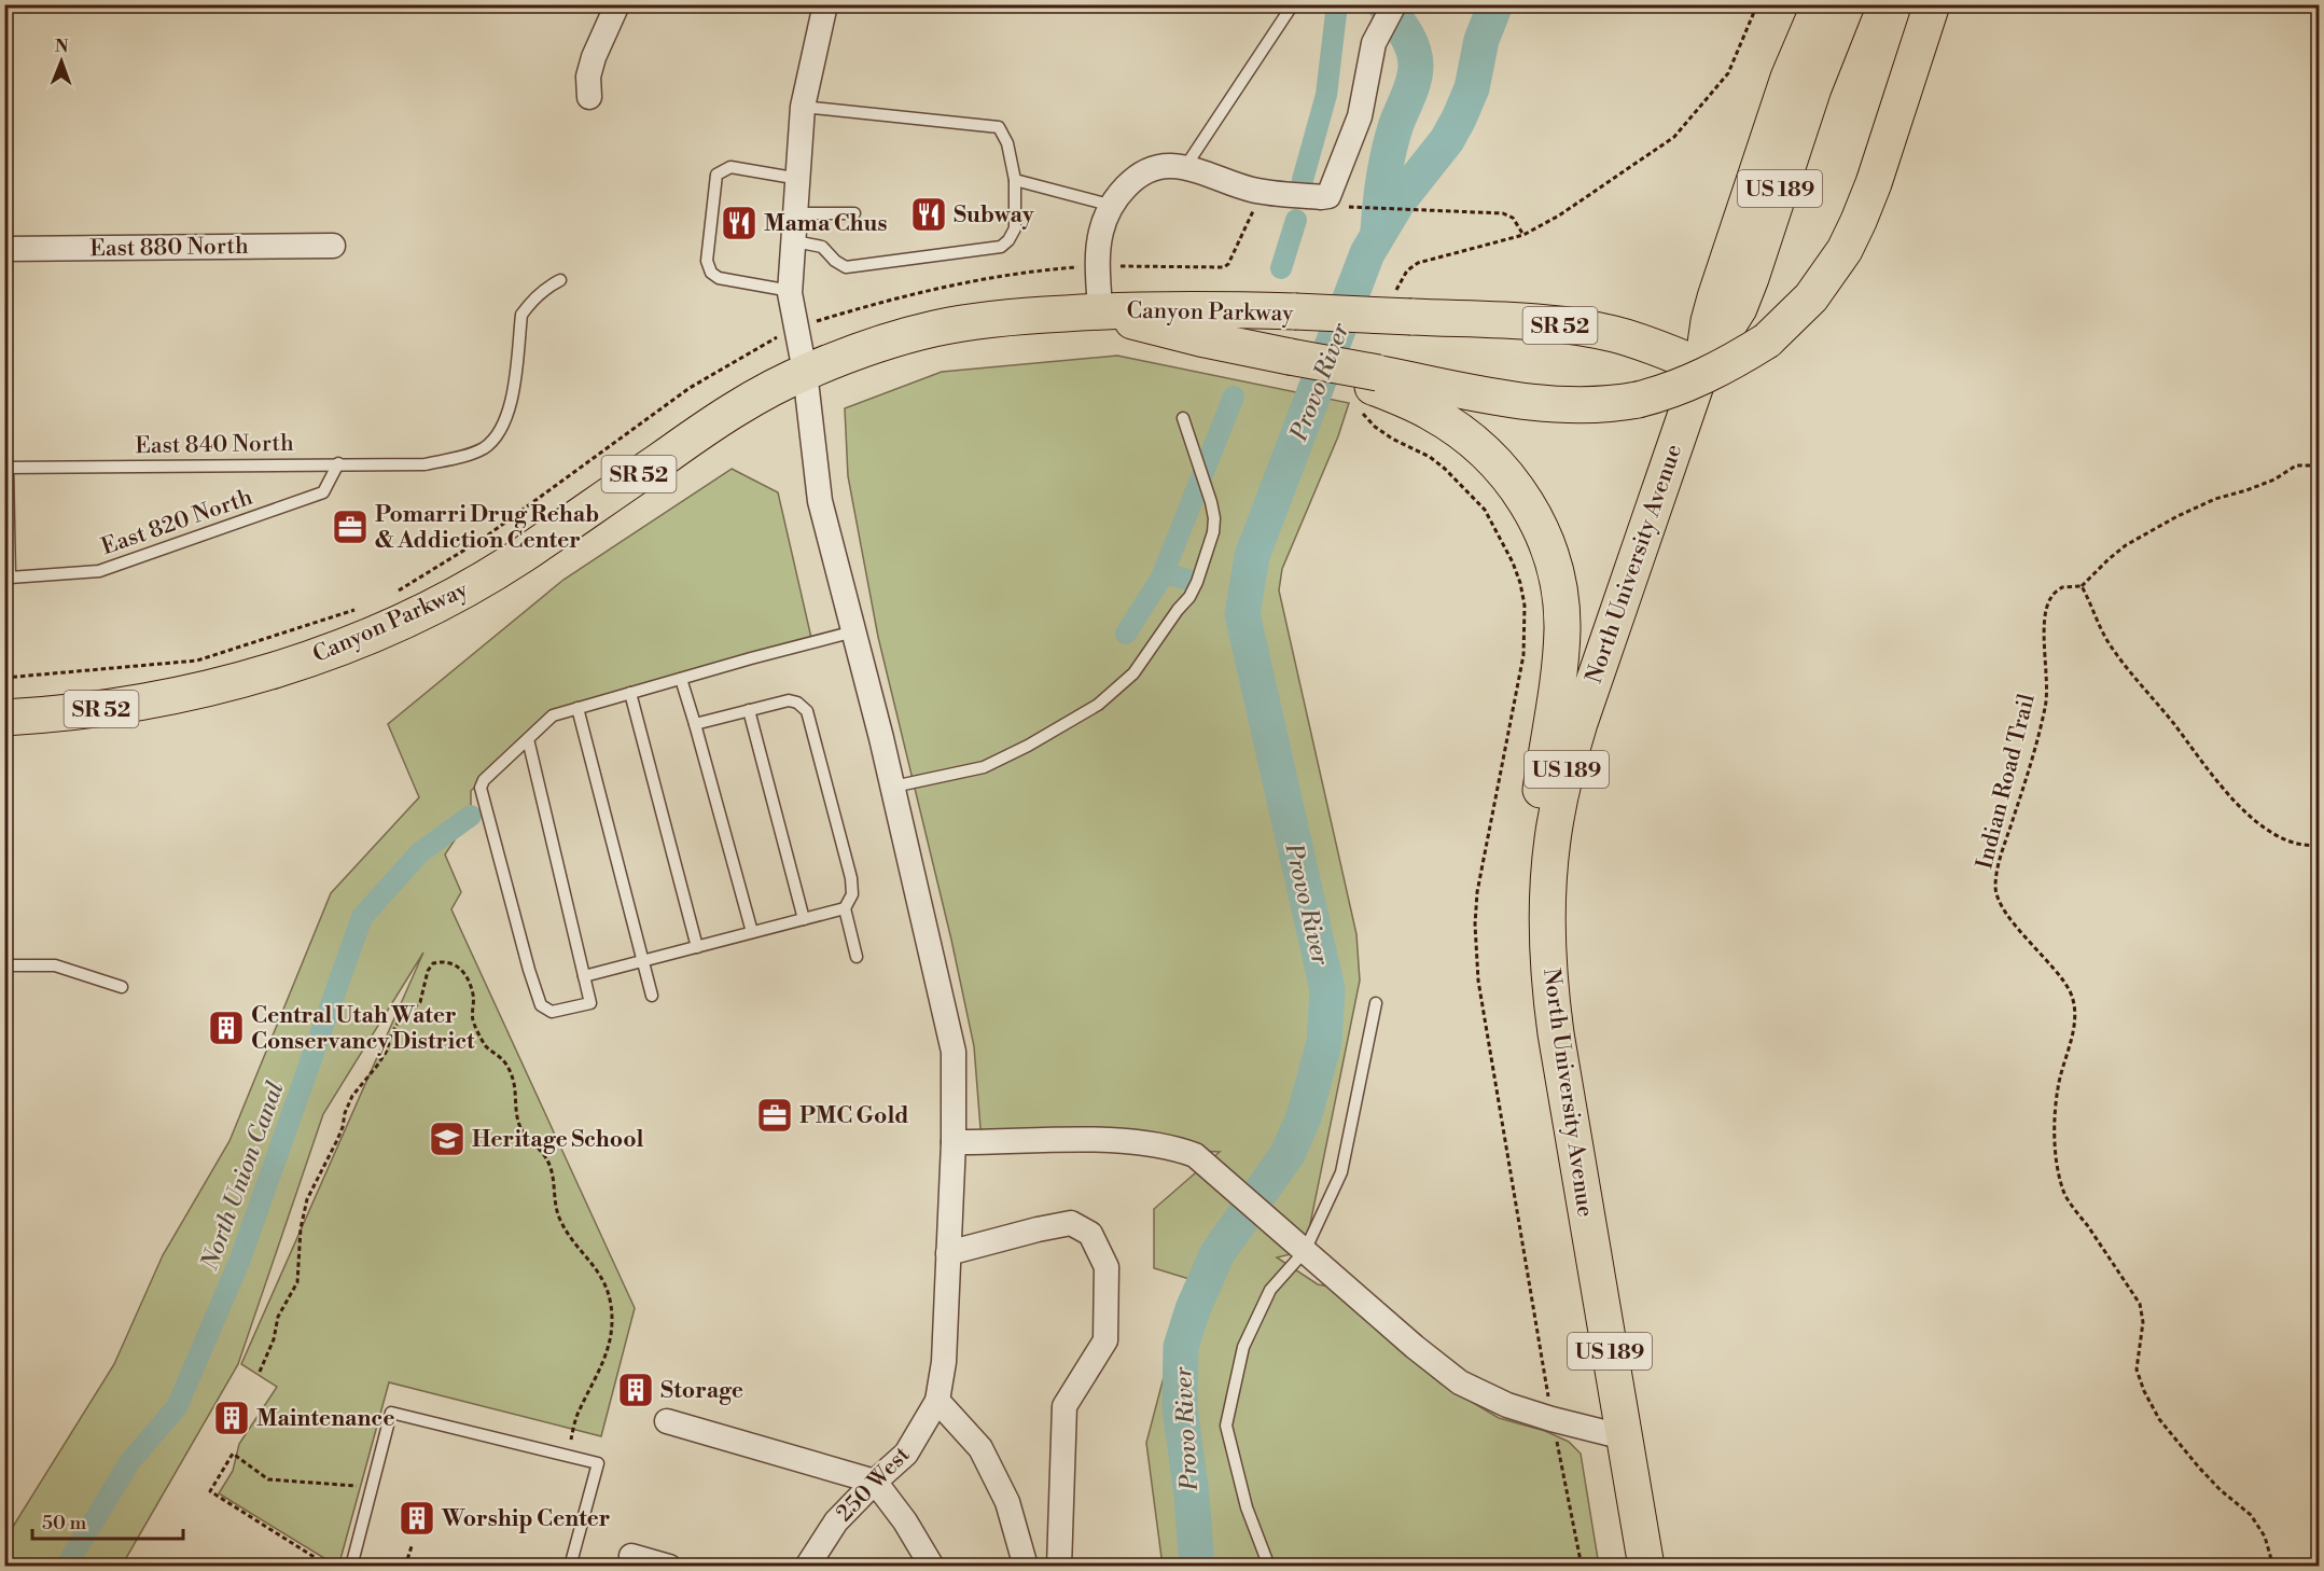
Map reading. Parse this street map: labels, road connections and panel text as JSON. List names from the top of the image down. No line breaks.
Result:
{"streets":{"highway":["US 189","Canyon Parkway","SR 52","North University Avenue"],"street":["East 880 North","250 West"],"lane":["East 840 North","East 820 North"],"path":["Indian Road Trail"]},"crossings":[["US 189","Canyon Parkway"],["US 189","North University Avenue"],["Canyon Parkway","North University Avenue"],["Canyon Parkway","250 West"],["East 840 North","East 820 North"]],"water":["Provo River","North Union Canal"],"places":{"restaurant":["Subway","Mama Chus"],"office":["Pomarri Drug Rehab & Addiction Center","PMC Gold"],"building":["Central Utah Water Conservancy District","Storage","Maintenance","Worship Center"],"school or university":["Heritage School"]},"scale_bar":"50 m","north":"top"}
